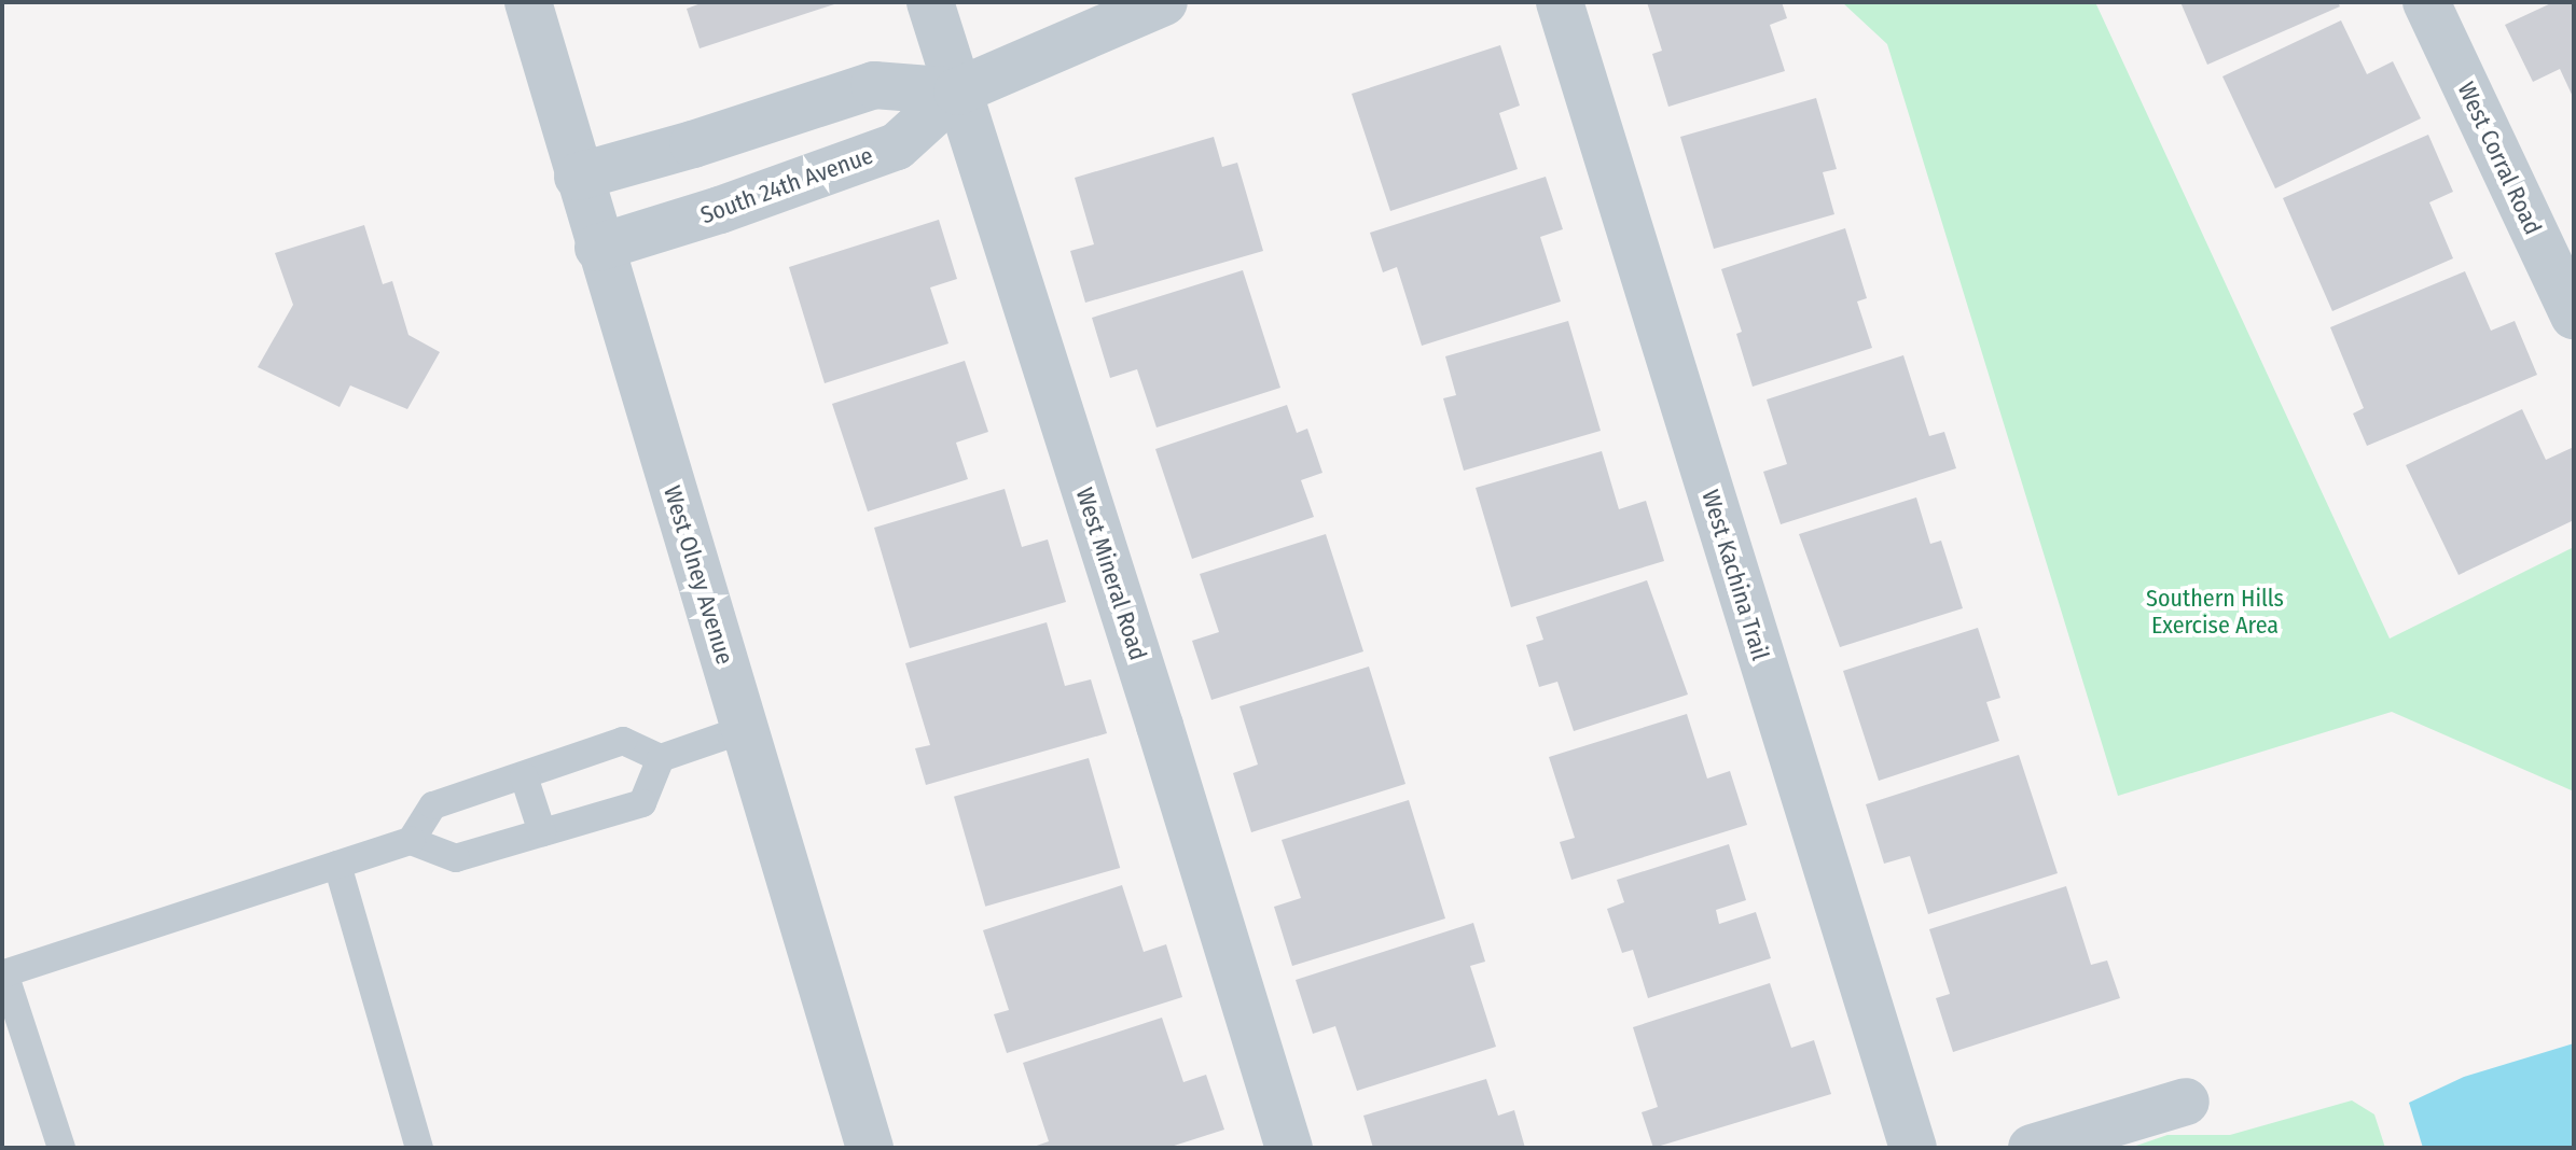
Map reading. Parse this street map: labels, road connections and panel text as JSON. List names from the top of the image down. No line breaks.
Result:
{"streets":{"street":["West Corral Road","South 24th Avenue","West Mineral Road","West Olney Avenue","West Kachina Trail"]},"crossings":[["South 24th Avenue","West Mineral Road"],["South 24th Avenue","West Olney Avenue"]],"parks":["Southern Hills Exercise Area"]}
